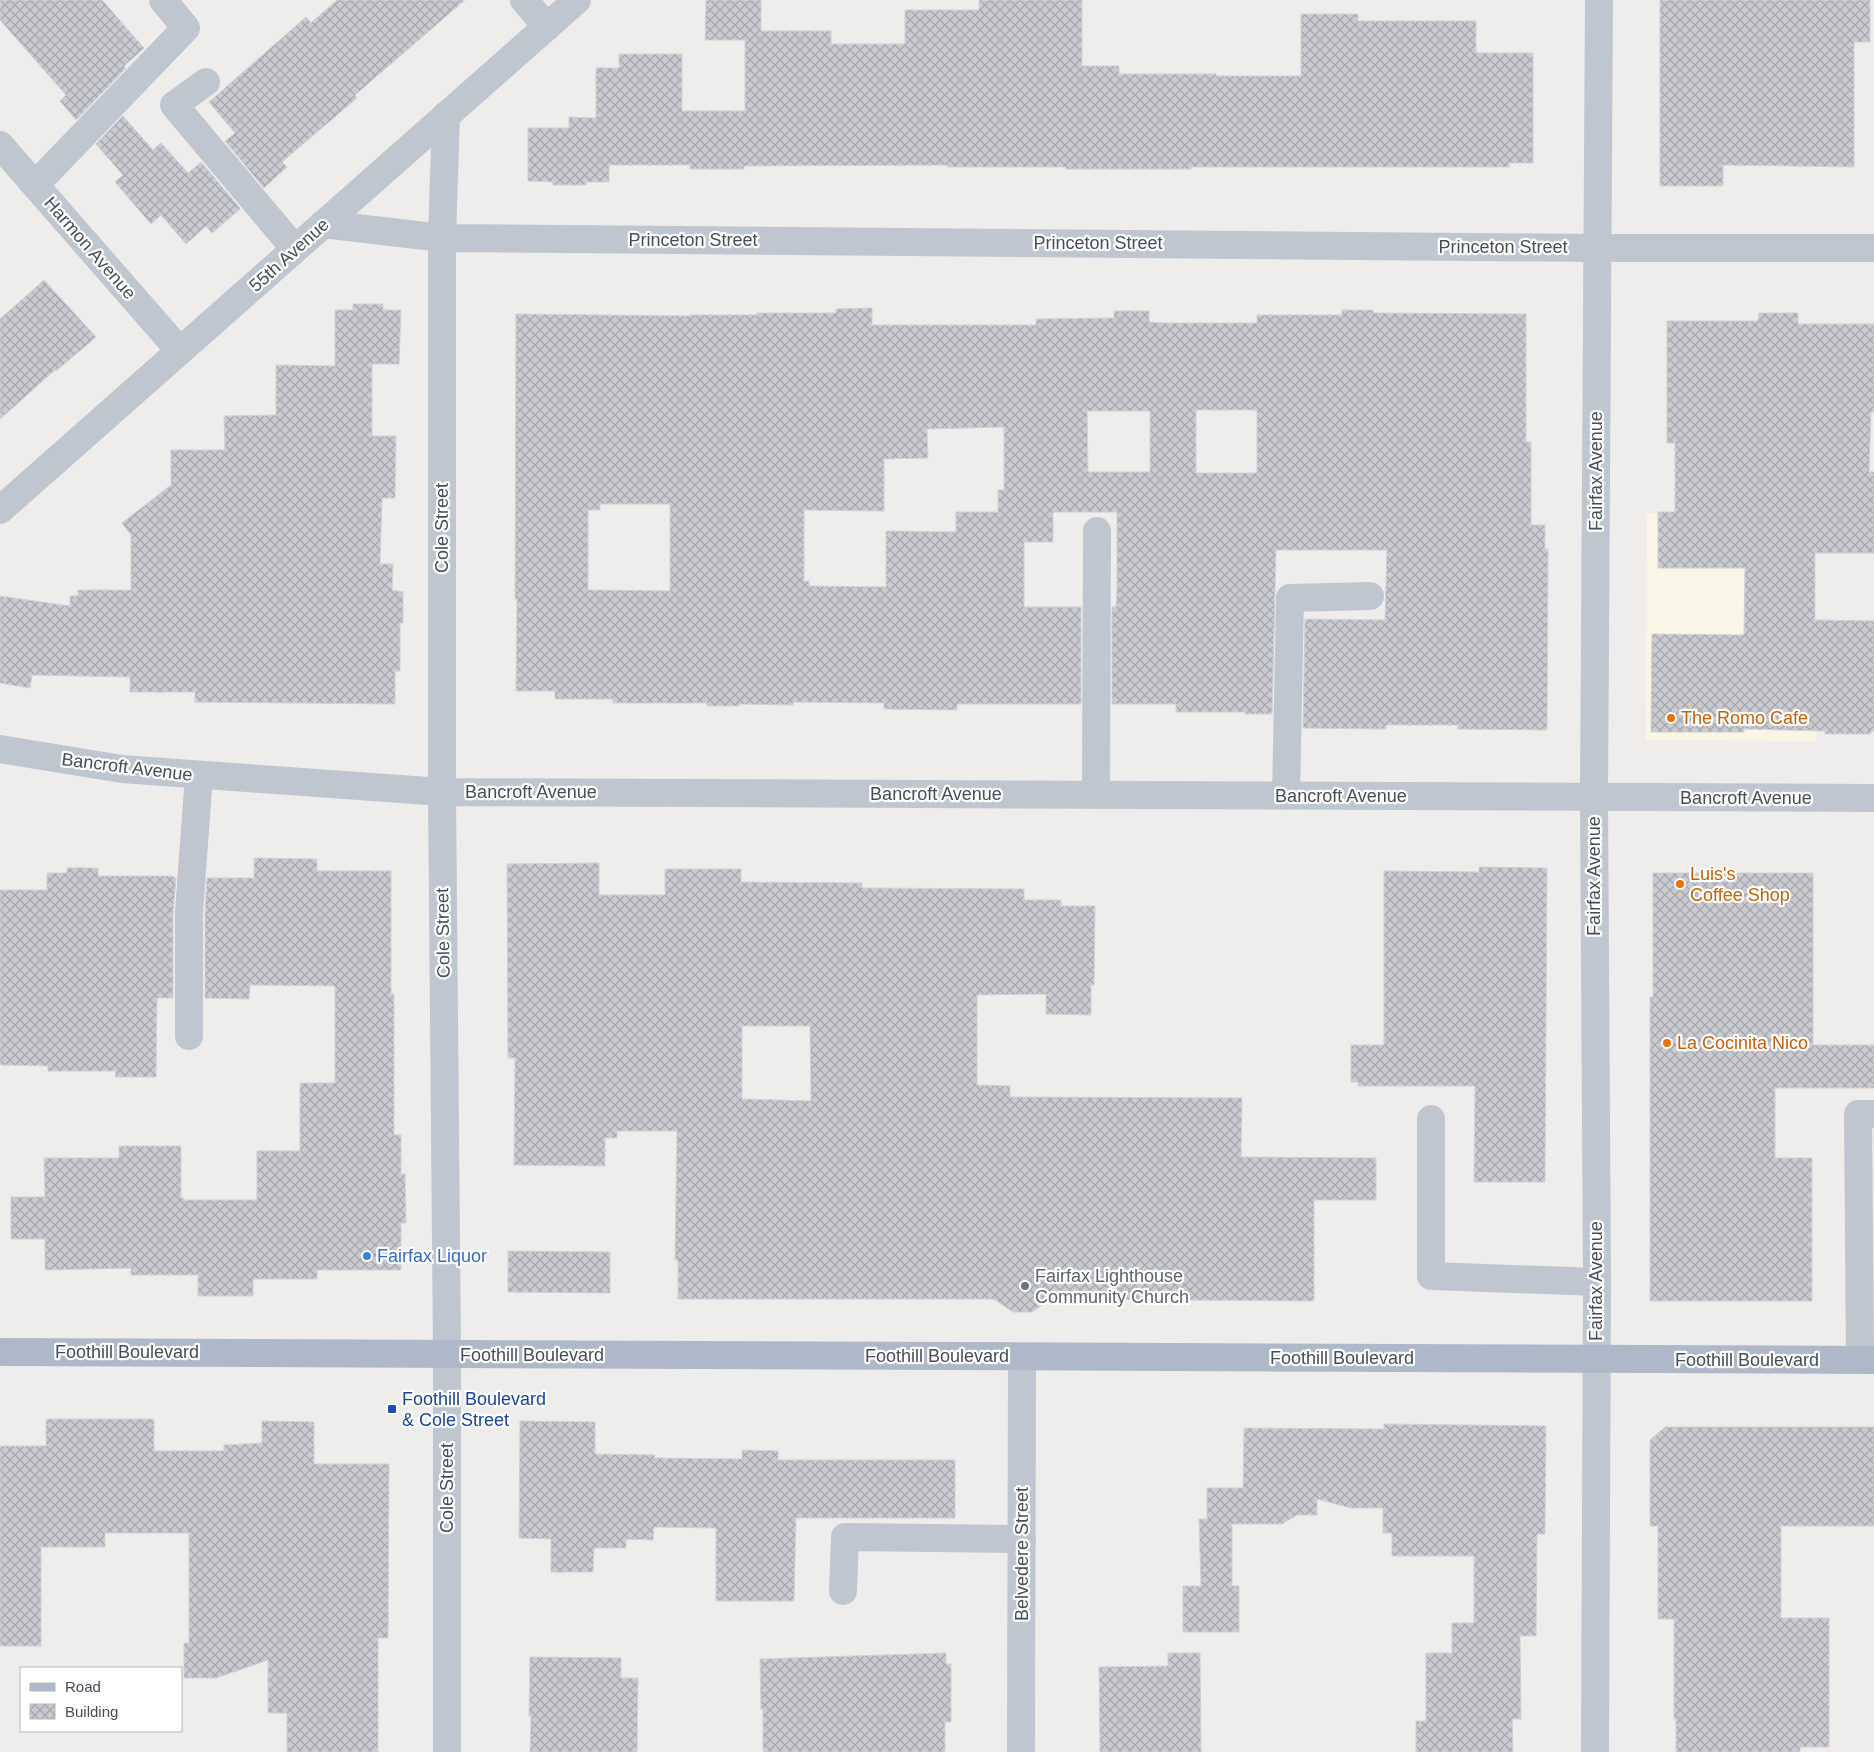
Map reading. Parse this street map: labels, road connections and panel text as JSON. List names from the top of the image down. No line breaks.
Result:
{"streets":{"main road":["Foothill Boulevard"],"street":["Princeton Street","Harmon Avenue","55th Avenue","Fairfax Avenue","Cole Street","Bancroft Avenue","Belvedere Street"]},"crossings":[["Princeton Street","55th Avenue"],["Princeton Street","Fairfax Avenue"],["Princeton Street","Cole Street"],["Harmon Avenue","55th Avenue"],["55th Avenue","Cole Street"],["Fairfax Avenue","Bancroft Avenue"],["Fairfax Avenue","Foothill Boulevard"],["Cole Street","Bancroft Avenue"],["Cole Street","Foothill Boulevard"],["Foothill Boulevard","Belvedere Street"]],"places":{"other":["The Romo Cafe","Luis's Coffee Shop","La Cocinita Nico","Fairfax Liquor","Fairfax Lighthouse Community Church"],"transit":["Foothill Boulevard & Cole Street"]},"legend":["Road","Building"]}
